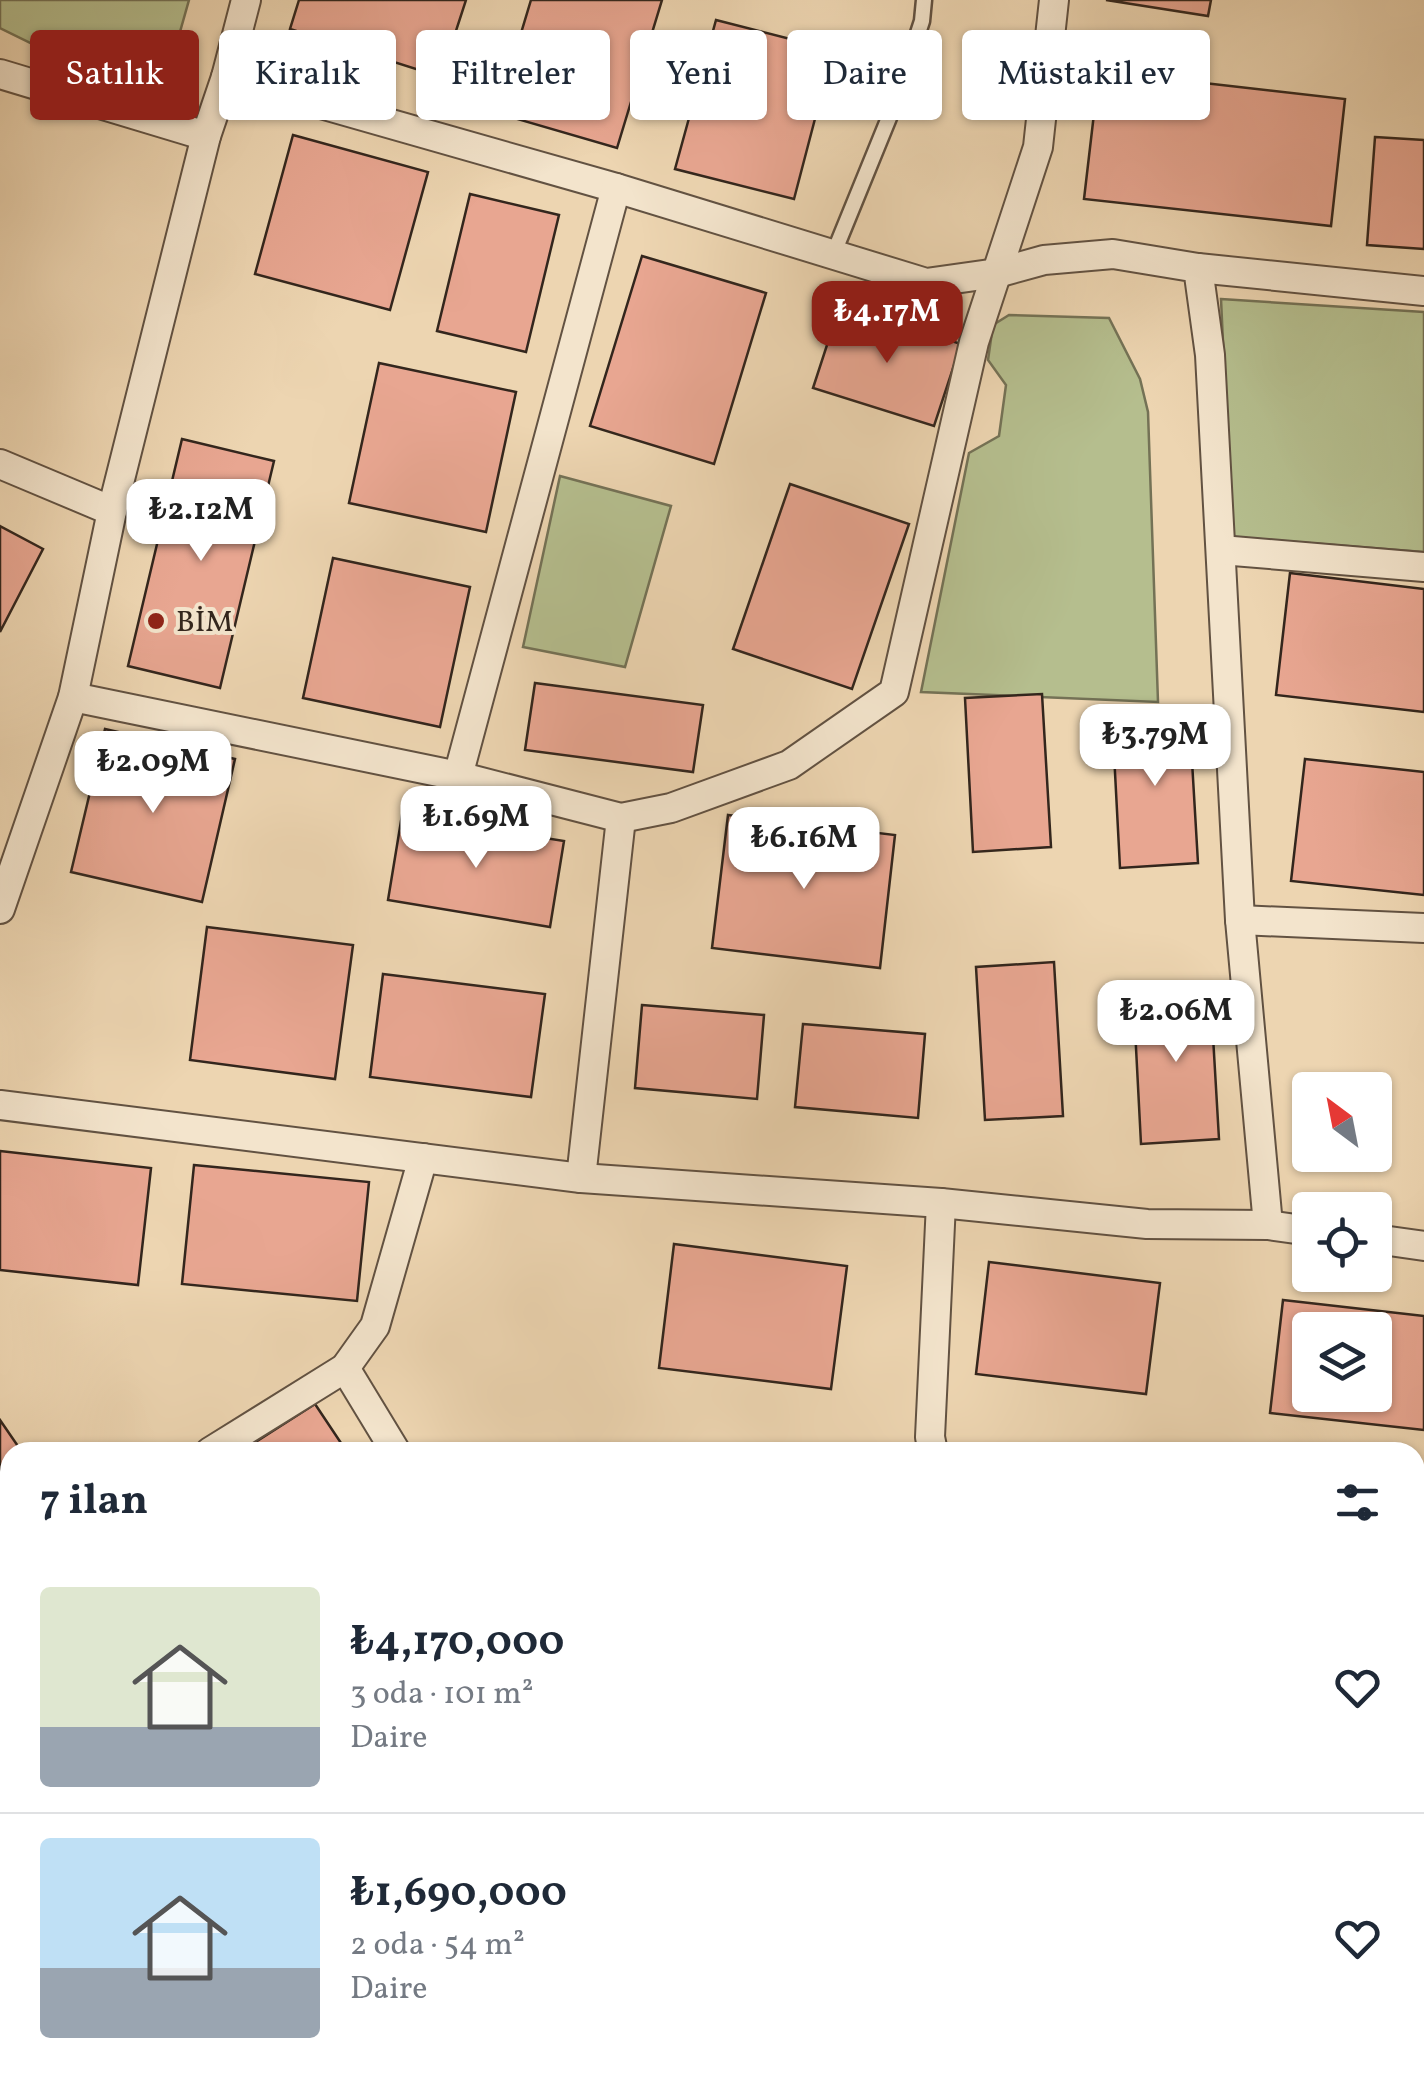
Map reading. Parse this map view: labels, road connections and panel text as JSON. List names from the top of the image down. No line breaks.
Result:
{"places":["BİM"],"north":"top left","page":{"chip":["Satılık","Kiralık","Filtreler","Yeni","Daire","Müstakil ev"],"price":["₺4.17M","₺2.12M","₺3.79M","₺2.09M","₺1.69M","₺6.16M","₺2.06M"],"heading":"7 ilan","list":[{"name":"₺4,170,000","note":"3 oda · 101 m² · Daire"},{"name":"₺1,690,000","note":"2 oda · 54 m² · Daire"}]}}
